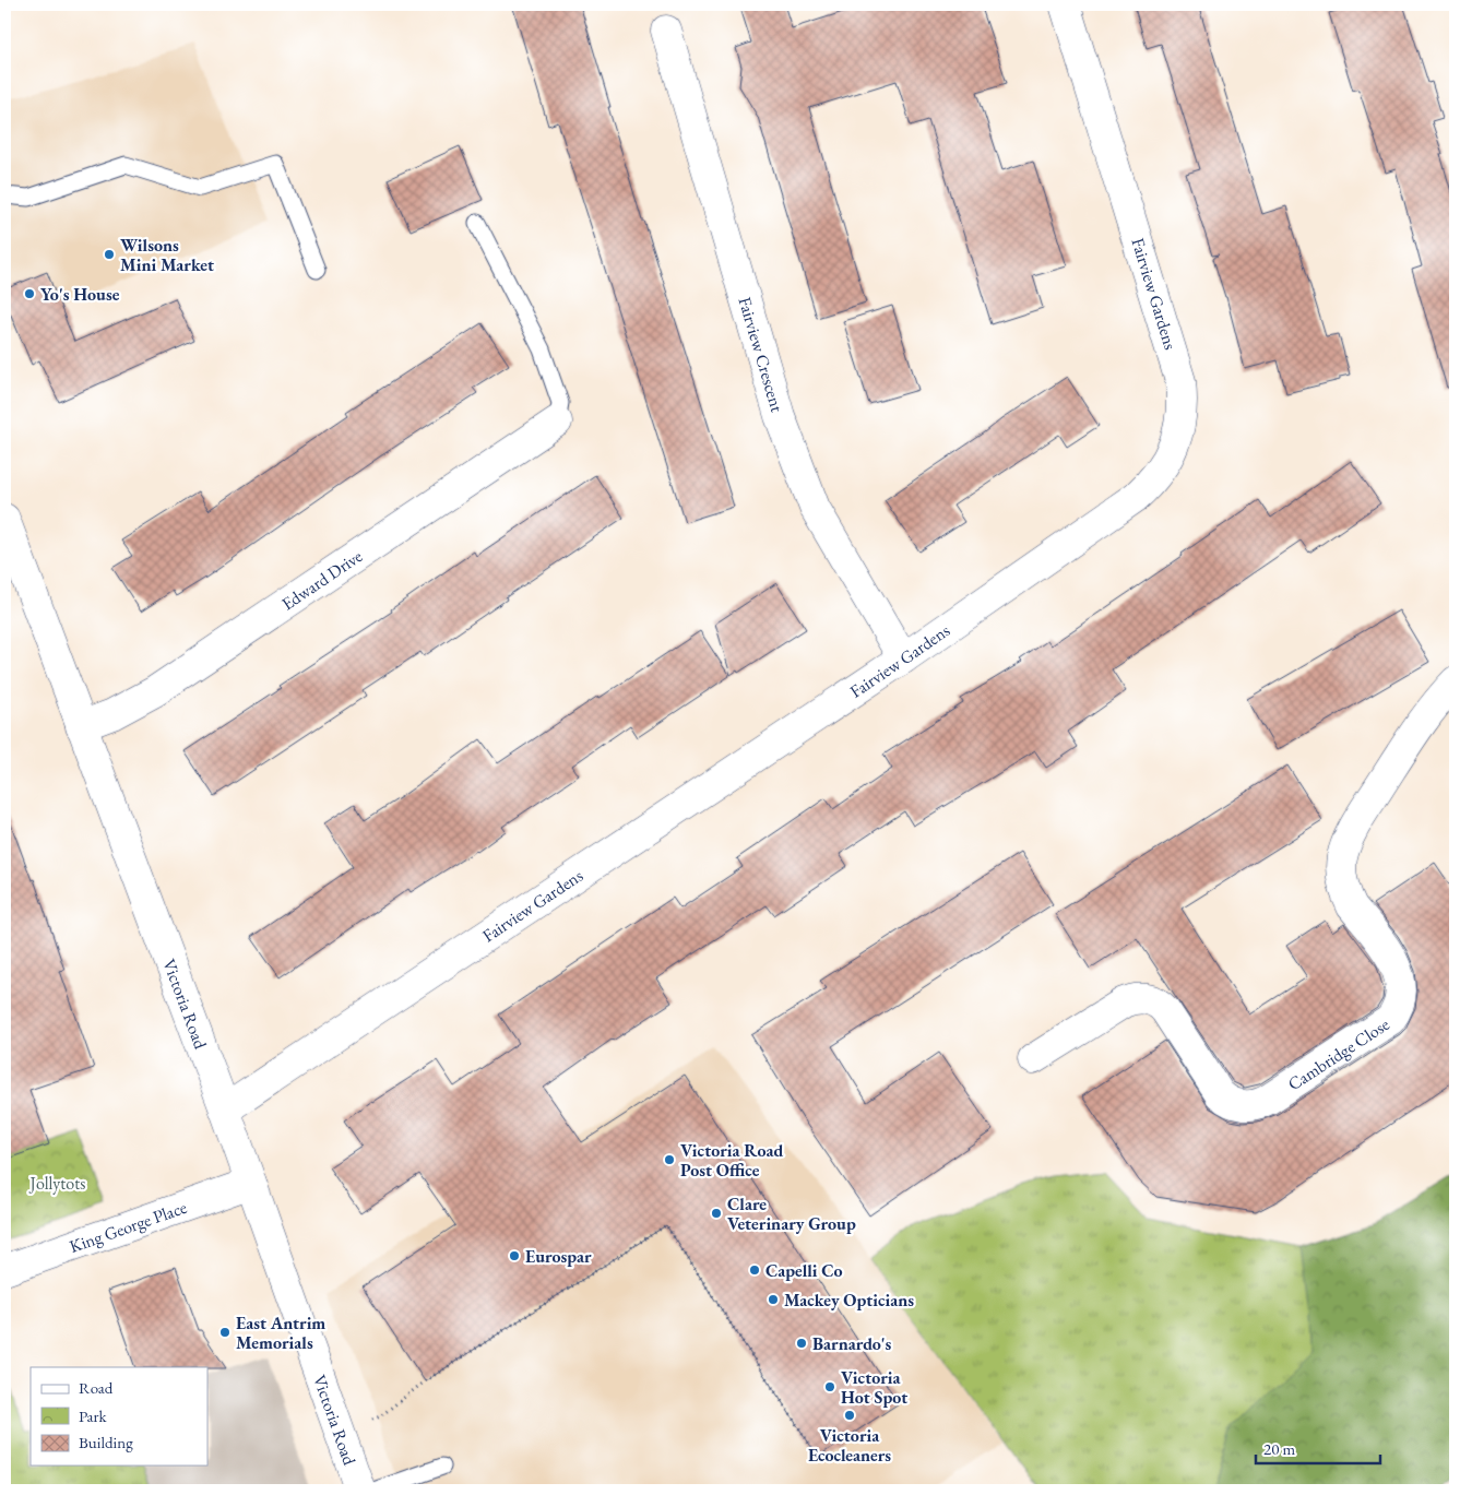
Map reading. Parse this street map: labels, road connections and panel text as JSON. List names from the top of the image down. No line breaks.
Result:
{"streets":{"street":["Fairview Gardens","Fairview Crescent","Edward Drive","Victoria Road","Cambridge Close","King George Place"]},"crossings":[["Fairview Gardens","Fairview Crescent"],["Fairview Gardens","Victoria Road"],["Edward Drive","Victoria Road"],["Victoria Road","King George Place"]],"parks":["Jollytots"],"places":["Wilsons Mini Market","Yo's House","Victoria Road Post Office","Clare Veterinary Group","Eurospar","Capelli Co","Mackey Opticians","East Antrim Memorials","Barnardo's","Victoria Hot Spot","Victoria Ecocleaners"],"legend":["Road","Park","Building"],"scale_bar":"20 m"}
